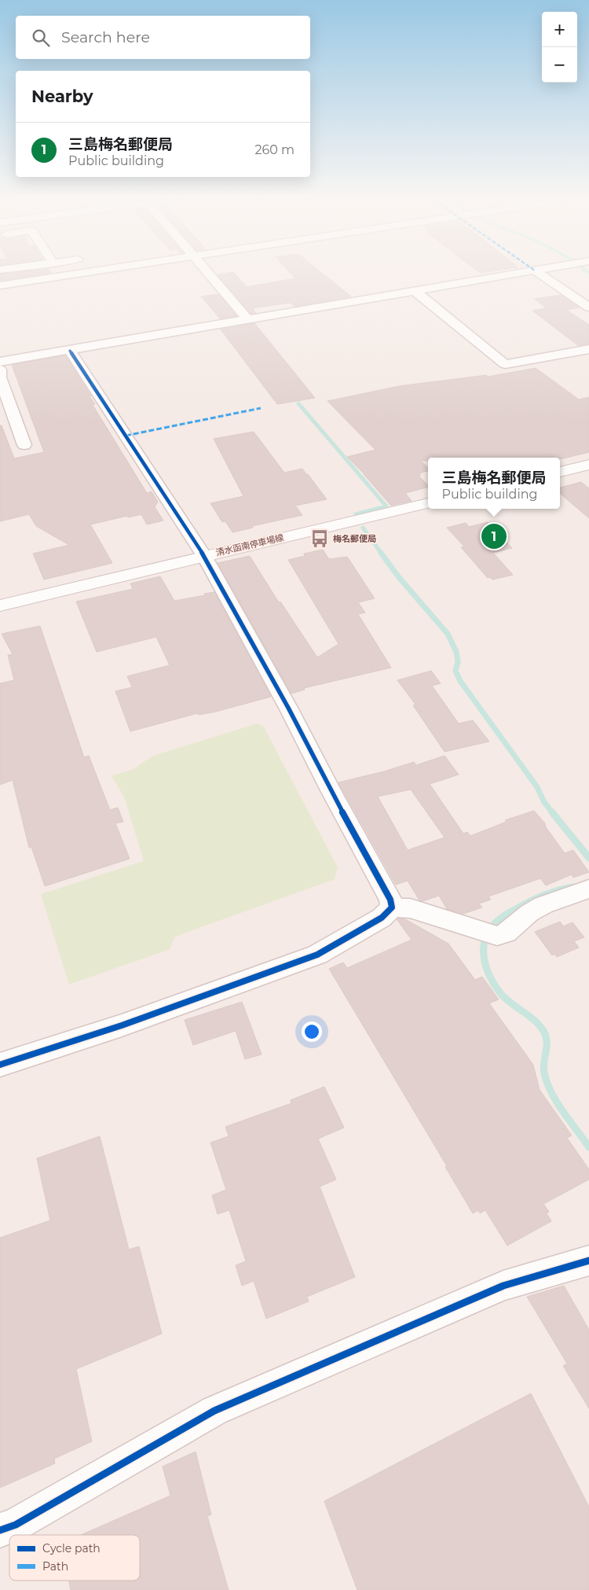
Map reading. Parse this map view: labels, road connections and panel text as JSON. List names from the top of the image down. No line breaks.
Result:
{"streets":{"main road":["清水函南停車場線"]},"places":{"bus stop":["梅名郵便局"]},"legend":["Cycle path","Path"],"page":{"map_buttons":["+","−"],"search":"Search here","heading":"Nearby","list":[{"mark":"1","name":"三島梅名郵便局","note":"Public building","value":"260 m"}],"popup":["三島梅名郵便局","Public building"],"pins":"1"}}
